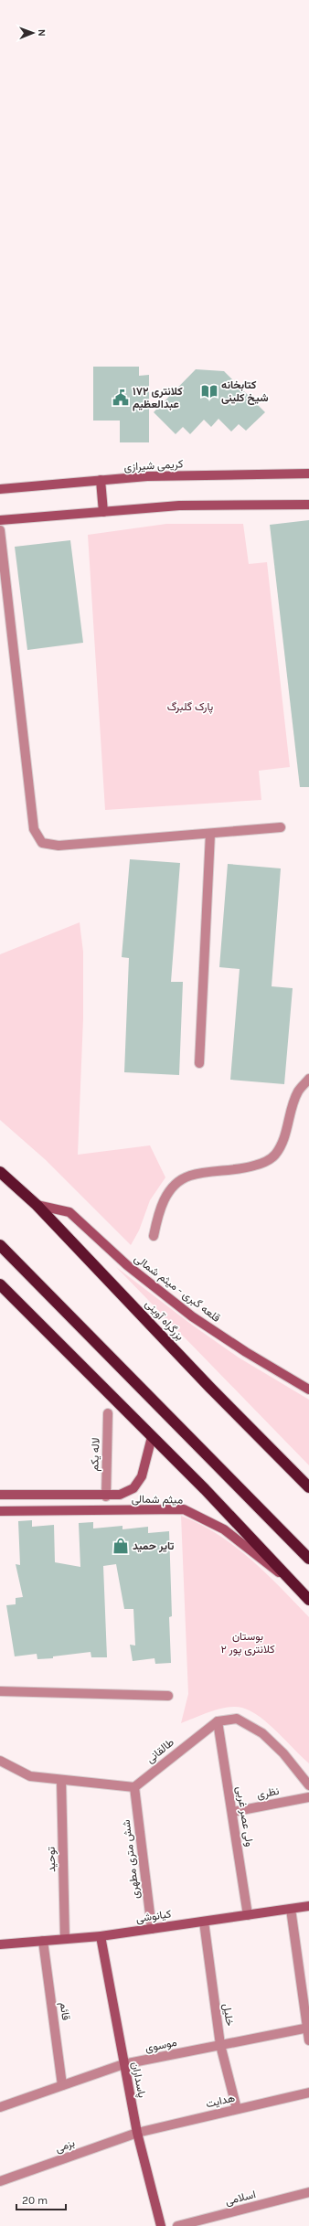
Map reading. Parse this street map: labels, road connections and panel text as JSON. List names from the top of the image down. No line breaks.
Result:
{"streets":{"highway":["بزرگراه آوینی"],"street":["کریمی شیرازی","قلعه گبری - میثم شمالی","لاله یکم","میثم شمالی","طالقانی","نظری","ولی عصر غربی","توحید","شش متری مطهری","کیانوشی","قائم","خلیل","موسوی","پاسداران","هدایت","بزمی","اسلامی"]},"crossings":[["قلعه گبری - میثم شمالی","بزرگراه آوینی"],["لاله یکم","میثم شمالی"],["طالقانی","ولی عصر غربی"],["طالقانی","شش متری مطهری"],["نظری","ولی عصر غربی"],["ولی عصر غربی","کیانوشی"],["توحید","کیانوشی"],["شش متری مطهری","کیانوشی"],["کیانوشی","قائم"],["کیانوشی","خلیل"],["کیانوشی","پاسداران"],["قائم","موسوی"],["خلیل","موسوی"],["خلیل","هدایت"],["موسوی","پاسداران"],["پاسداران","هدایت"],["پاسداران","بزمی"],["هدایت","بزمی"]],"parks":["پارک گلبرگ","بوستان کلانتری پور ۲"],"places":{"library":["کتابخانه شیخ کلینی"],"public building":["کلانتری ۱۷۲ عبدالعظیم"],"shop":["تایر حمید"]},"scale_bar":"20 m","north":"right"}
